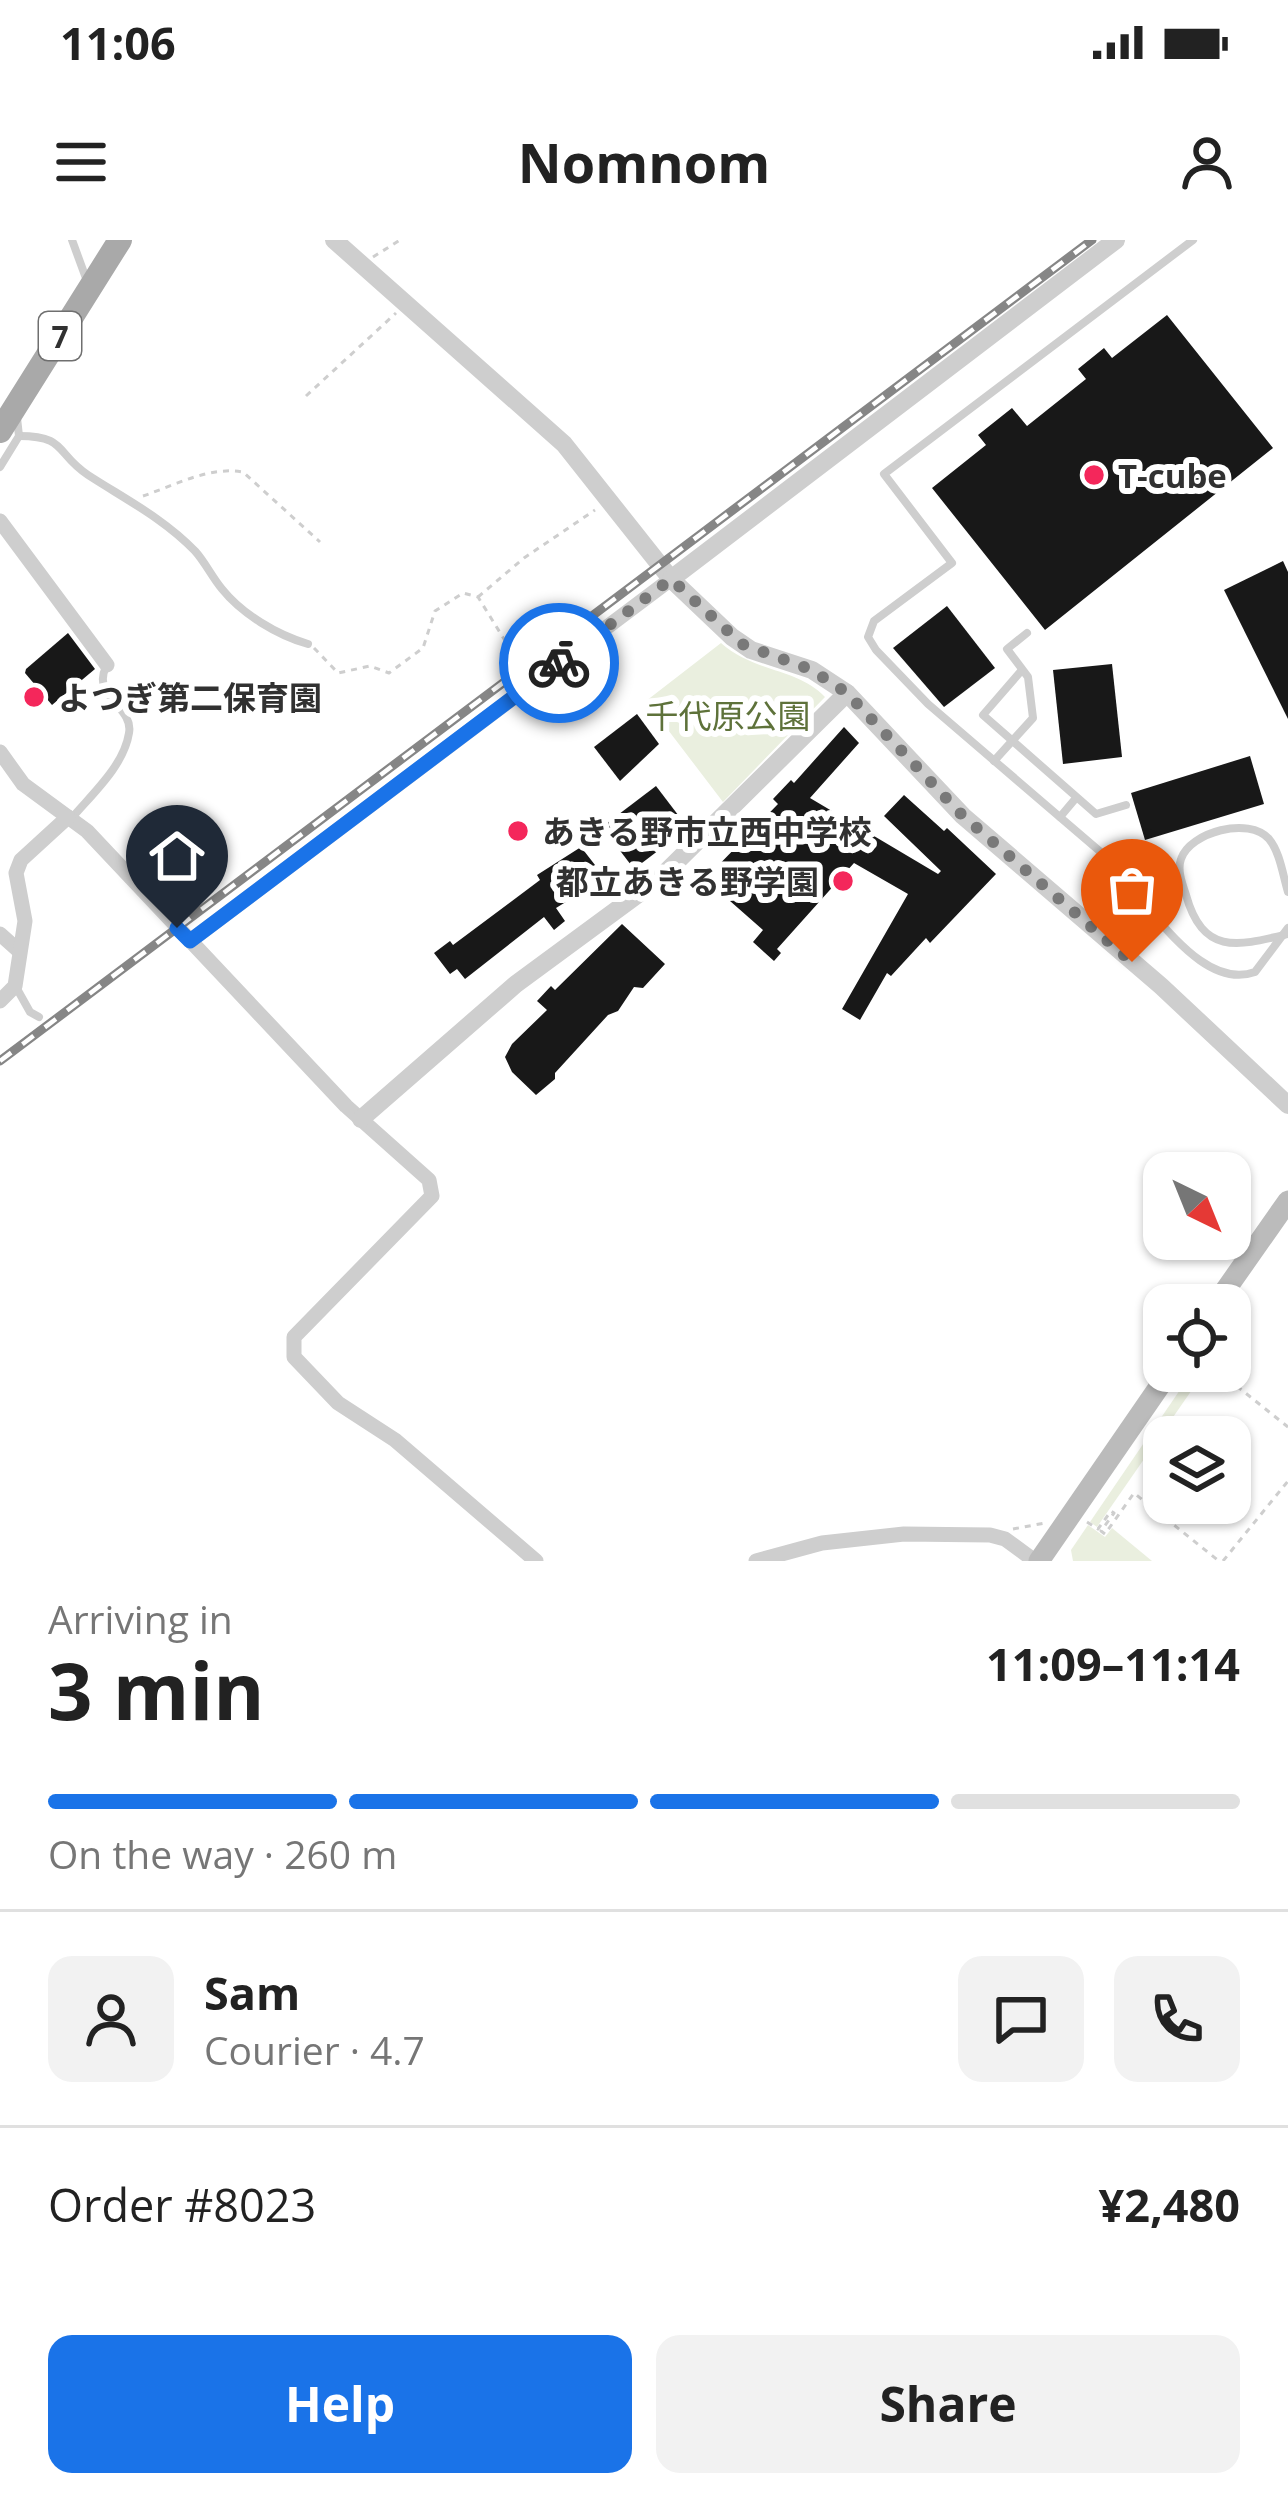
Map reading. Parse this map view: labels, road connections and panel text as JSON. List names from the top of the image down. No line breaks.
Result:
{"streets":{"main road":["7"]},"parks":["千代原公園"],"places":["T-cube","よつぎ第二保育園","あきる野市立西中学校","都立あきる野学園"],"north":"bottom right","page":{"status":"11:06","header":"Nomnom","heading":["3 min","Arriving in","11:09–11:14"],"panel":["Sam","Courier · 4.7","Order #8023","¥2,480"],"bar":"On the way · 260 m","buttons":["Help","Share"]}}
